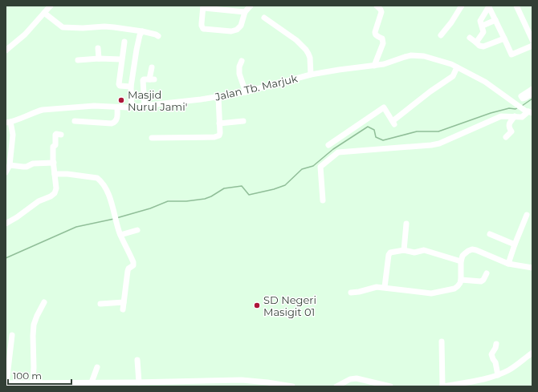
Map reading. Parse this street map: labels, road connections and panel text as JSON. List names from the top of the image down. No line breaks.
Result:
{"streets":{"street":["Jalan Tb. Marjuk"]},"places":["Masjid Nurul Jami'","SD Negeri Masigit 01"],"scale_bar":"100 m"}
